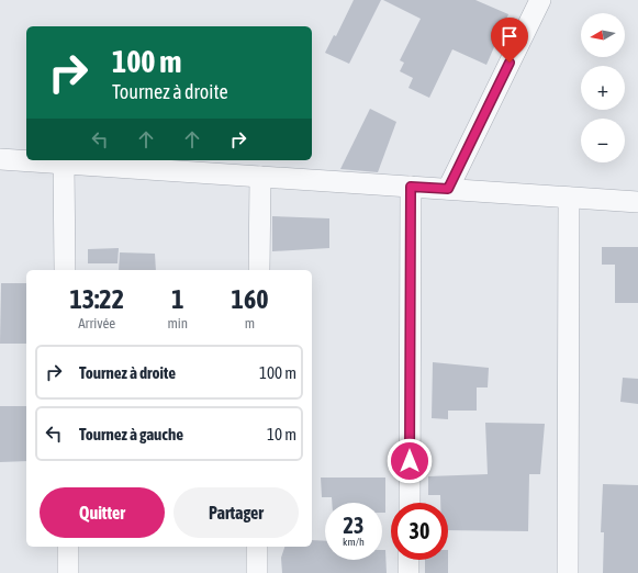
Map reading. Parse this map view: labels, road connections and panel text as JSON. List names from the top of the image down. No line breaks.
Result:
{"north":"left","page":{"map_buttons":["+","−"],"turn":["100 m","Tournez à droite"],"eta":["13:22","Arrivée","1","min","160","m"],"list":[{"name":"Tournez à droite","value":"100 m"},{"name":"Tournez à gauche","value":"10 m"}],"buttons":["Quitter","Partager"],"speed":"23 km/h","limit":"30"}}
